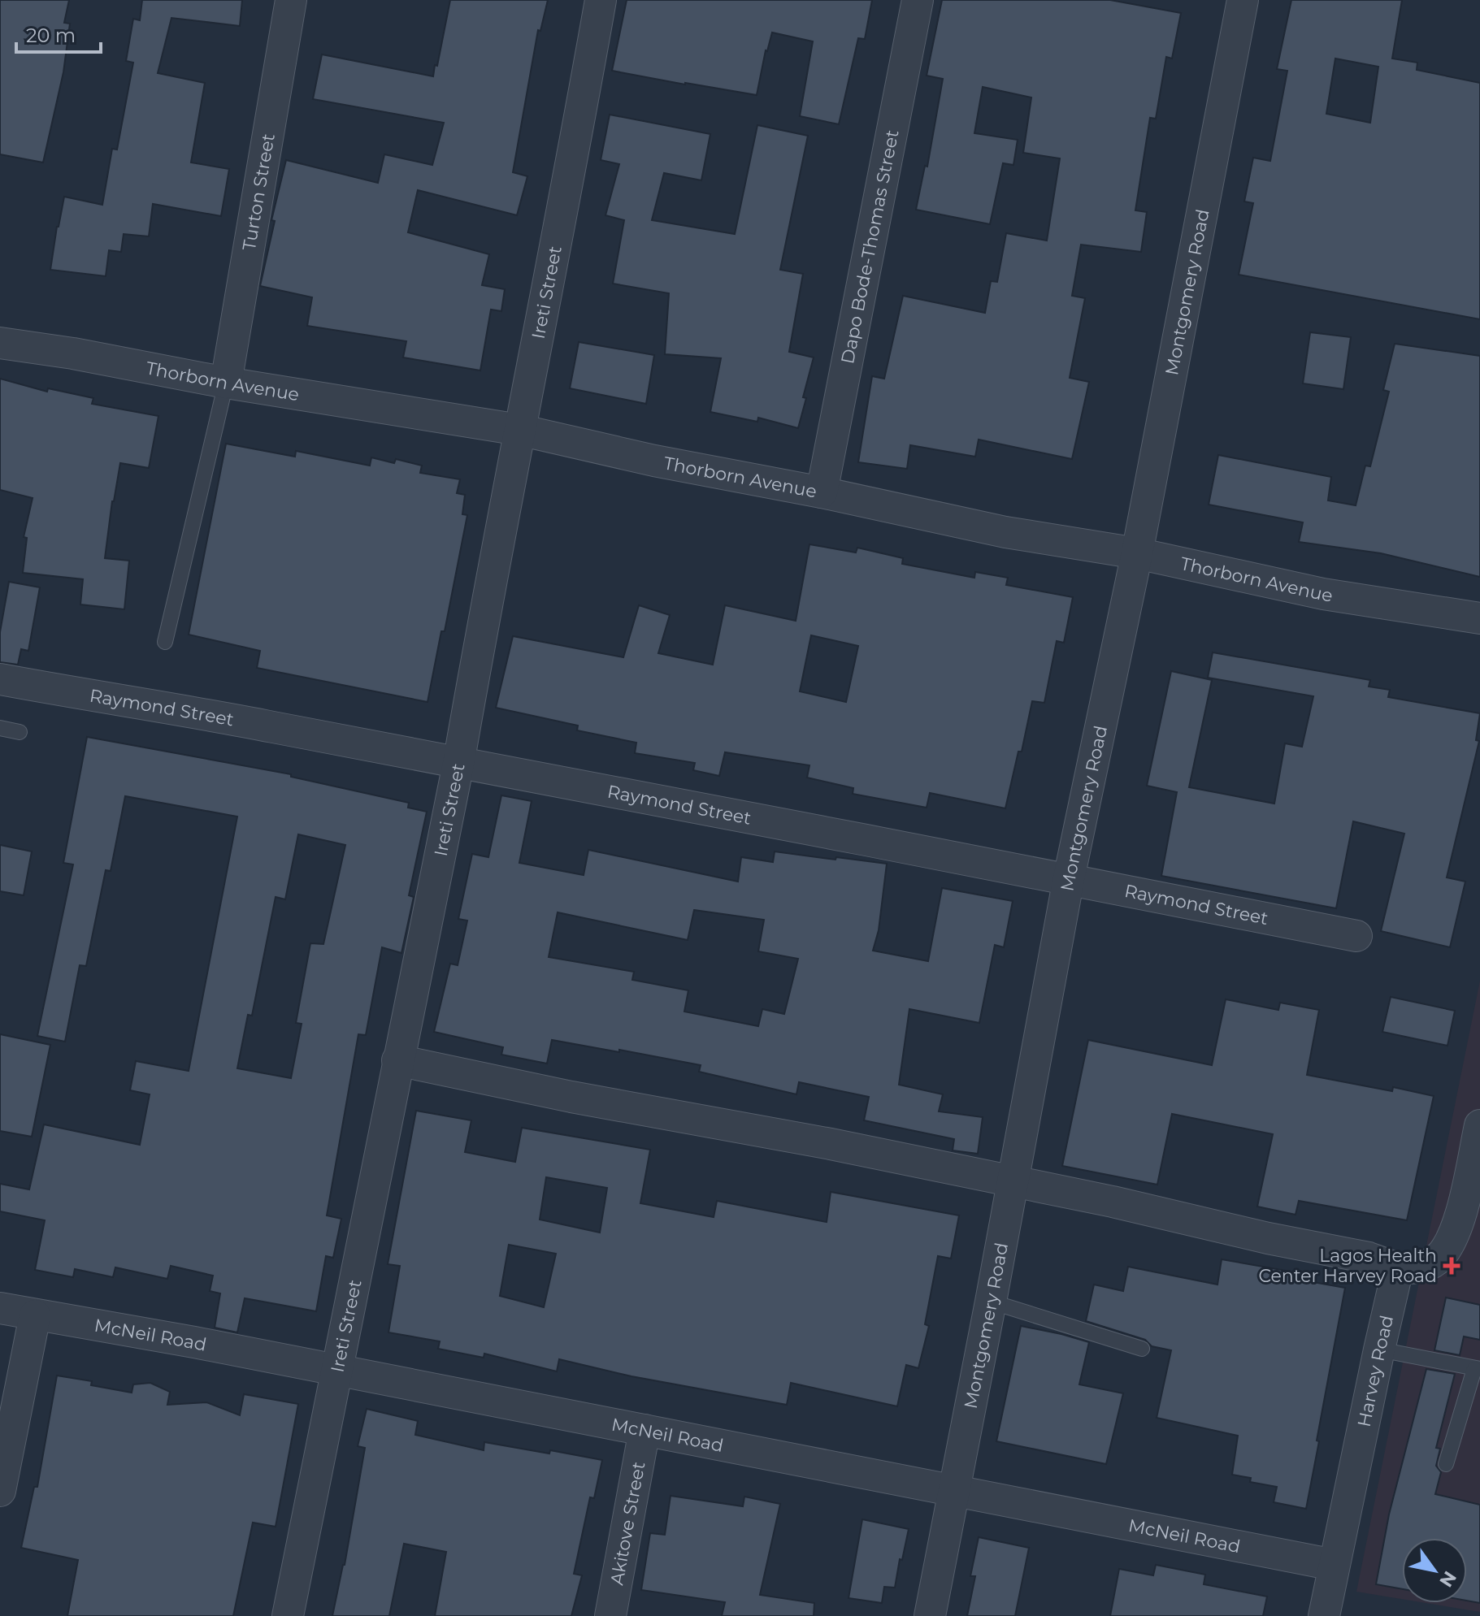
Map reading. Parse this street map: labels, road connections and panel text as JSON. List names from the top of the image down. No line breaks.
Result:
{"streets":{"street":["Turton Street","Dapo Bode-Thomas Street","Ireti Street","Montgomery Road","Thorborn Avenue","Raymond Street","McNeil Road","Harvey Road","Akitove Street"]},"crossings":[["Turton Street","Thorborn Avenue"],["Dapo Bode-Thomas Street","Thorborn Avenue"],["Ireti Street","Thorborn Avenue"],["Ireti Street","Raymond Street"],["Ireti Street","McNeil Road"],["Montgomery Road","Thorborn Avenue"],["Montgomery Road","Raymond Street"],["Montgomery Road","McNeil Road"],["McNeil Road","Harvey Road"],["McNeil Road","Akitove Street"]],"places":{"health":["Lagos Health Center Harvey Road"]},"scale_bar":"20 m","north":"bottom right"}
